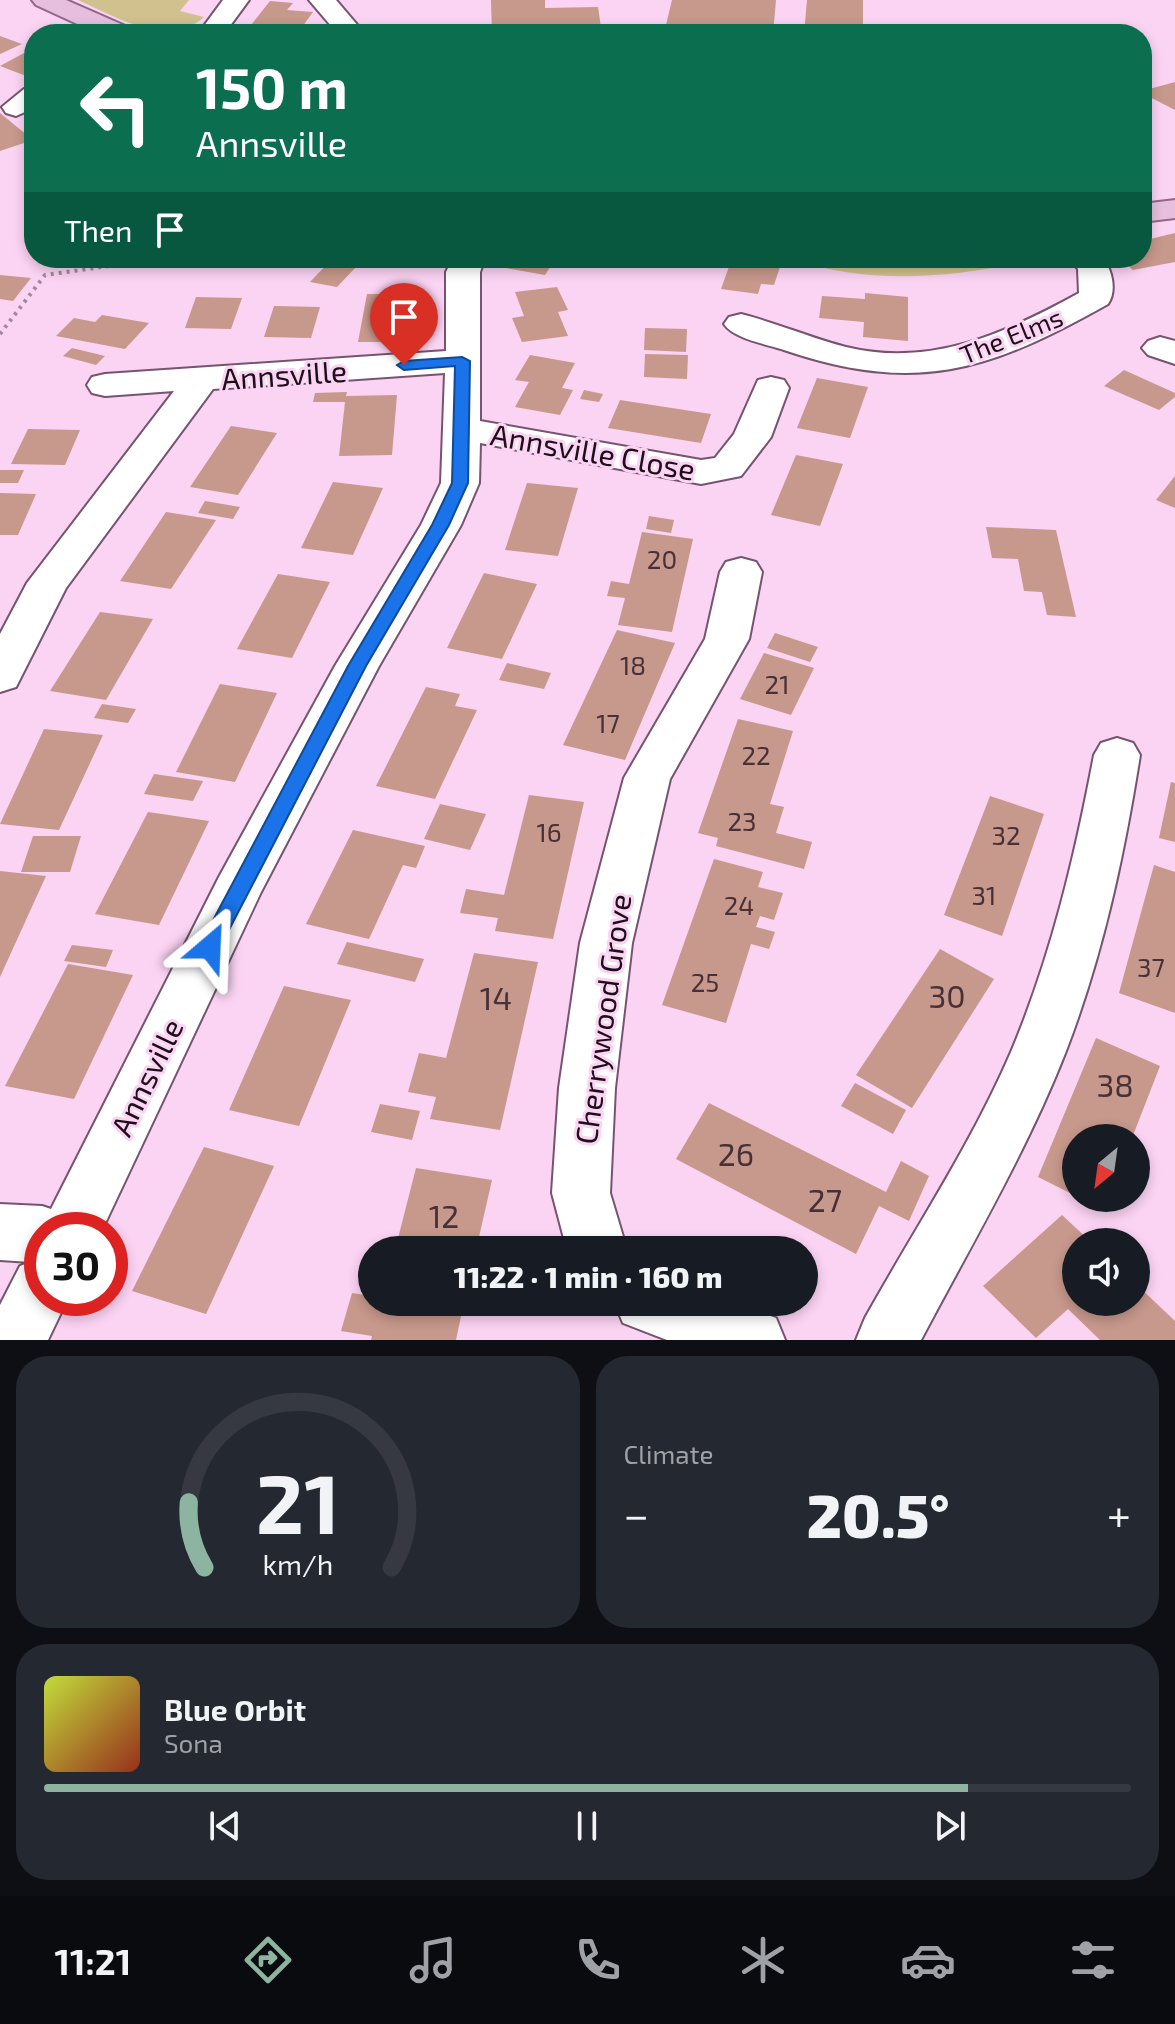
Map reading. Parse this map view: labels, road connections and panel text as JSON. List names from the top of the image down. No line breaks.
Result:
{"streets":{"street":["The Elms","Annsville","Annsville Close","Cherrywood Grove"]},"crossings":[["Annsville","Annsville Close"]],"house_numbers":["20","18","21","17","22","23","16","32","31","24","37","25","30","14","38","26","27","12"],"north":"bottom left","page":{"turn":["150 m","Annsville"],"then":"Then","limit":"30","trip":"11:22 · 1 min · 160 m","tile":"Climate","heat":["−","20.5°","+"],"song":["Blue Orbit","Sona"],"tabs":"11:21","gauge":["21","km/h"]}}
